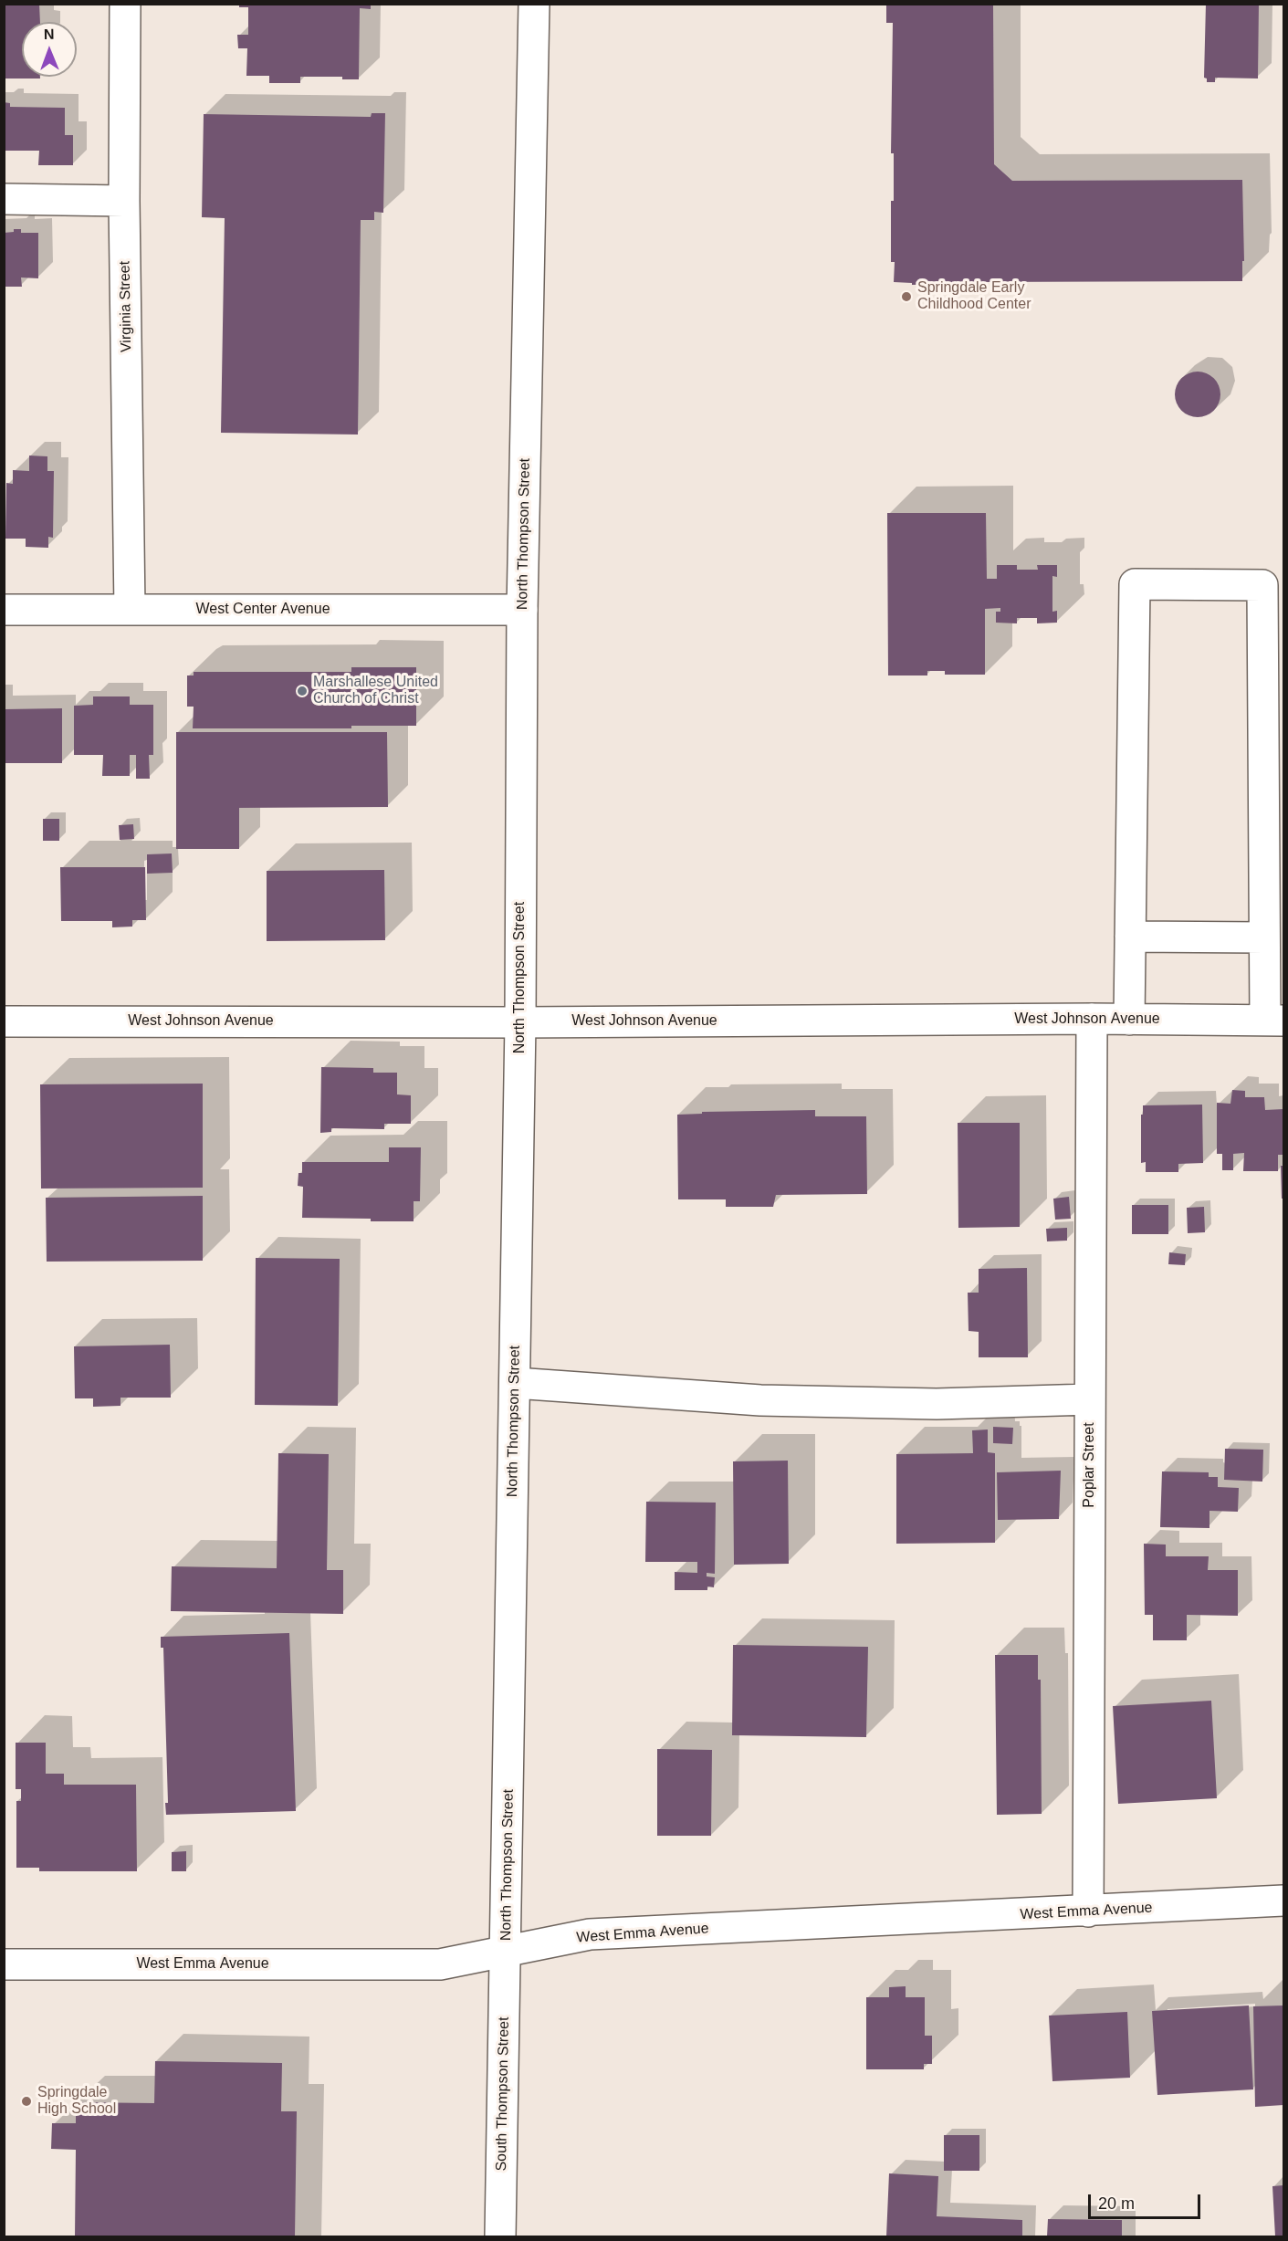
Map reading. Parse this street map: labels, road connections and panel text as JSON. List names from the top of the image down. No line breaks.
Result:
{"streets":{"street":["Virginia Street","North Thompson Street","West Center Avenue","West Johnson Avenue","Poplar Street","West Emma Avenue","South Thompson Street"]},"crossings":[["Virginia Street","West Center Avenue"],["North Thompson Street","West Center Avenue"],["North Thompson Street","West Johnson Avenue"],["North Thompson Street","West Emma Avenue"],["North Thompson Street","South Thompson Street"],["West Johnson Avenue","Poplar Street"],["Poplar Street","West Emma Avenue"],["West Emma Avenue","South Thompson Street"]],"places":["Springdale Early Childhood Center","Marshallese United Church of Christ","Springdale High School"],"scale_bar":"20 m","north":"top"}
